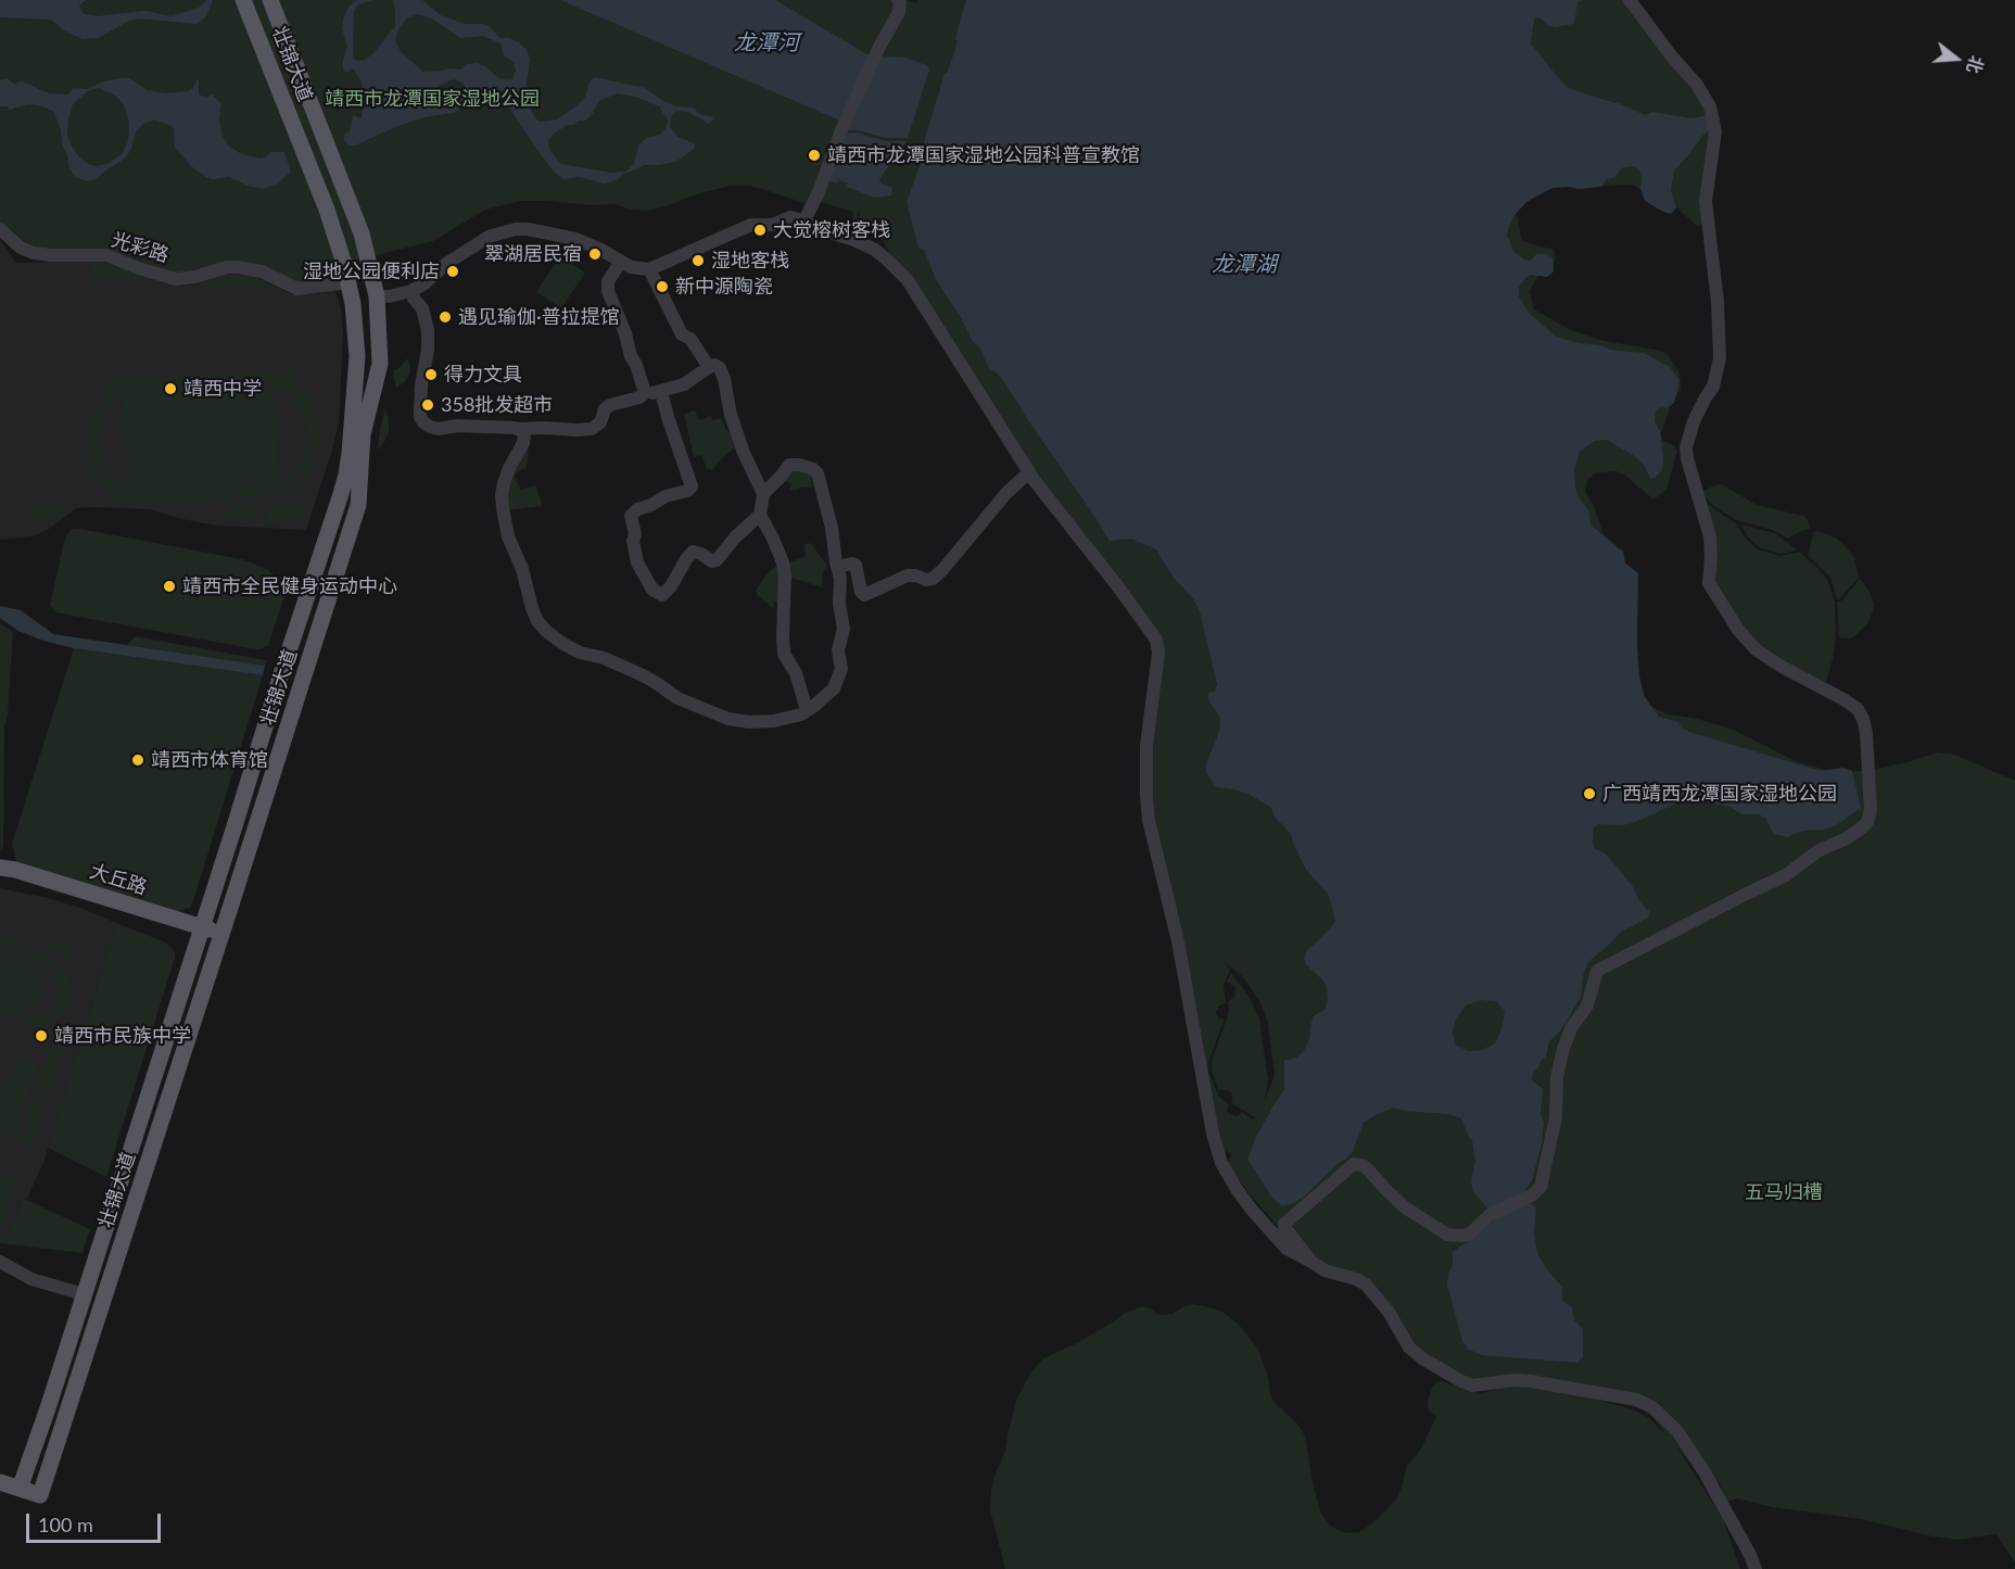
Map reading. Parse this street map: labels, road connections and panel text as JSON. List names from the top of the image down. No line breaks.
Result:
{"streets":{"main road":["壮锦大道","大丘路"],"street":["光彩路"]},"crossings":[["壮锦大道","光彩路"],["壮锦大道","大丘路"]],"water":["龙潭河","龙潭湖"],"parks":["靖西市龙潭国家湿地公园","五马归槽"],"places":["靖西市龙潭国家湿地公园科普宣教馆","大觉榕树客栈","翠湖居民宿","湿地客栈","湿地公园便利店","新中源陶瓷","遇见瑜伽·普拉提馆","得力文具","靖西中学","358批发超市","靖西市全民健身运动中心","靖西市体育馆","广西靖西龙潭国家湿地公园","靖西市民族中学"],"scale_bar":"100 m","north":"right"}
